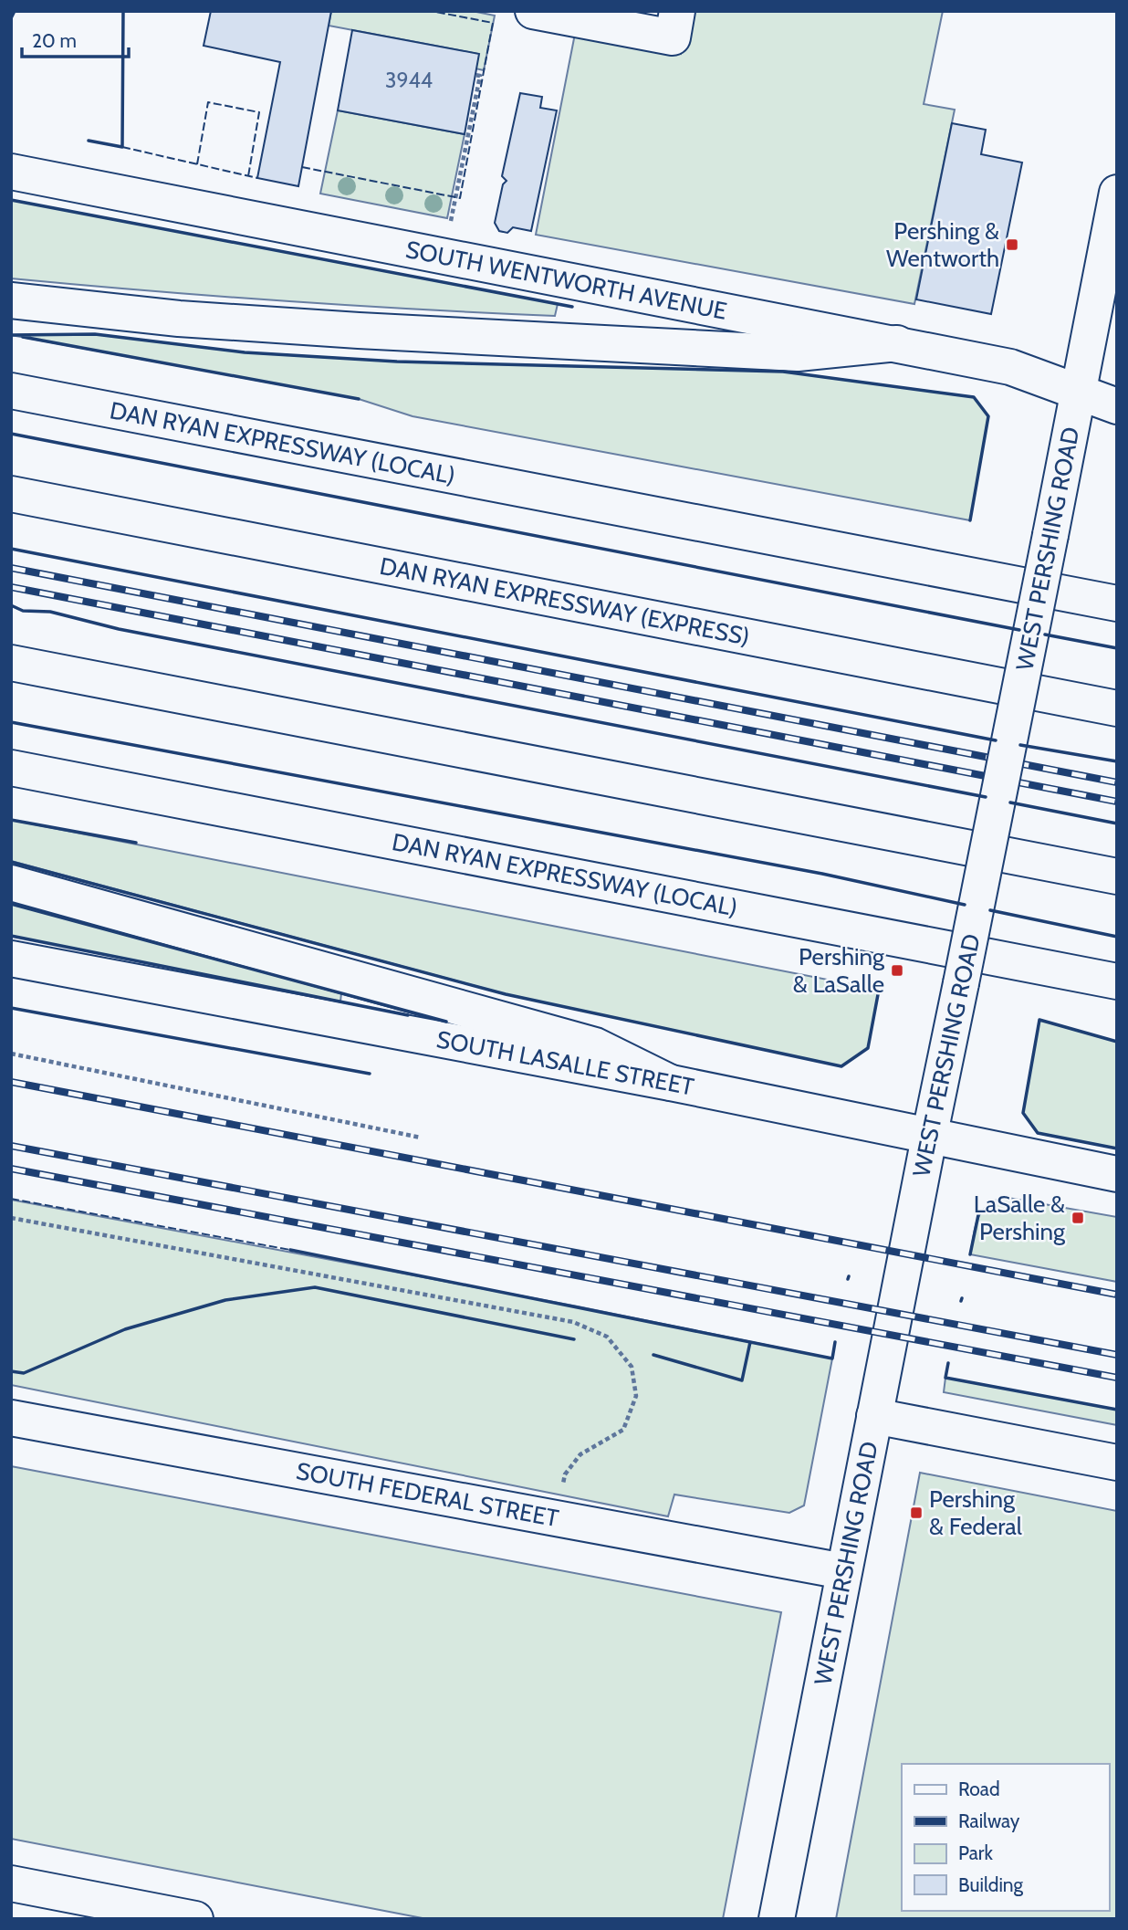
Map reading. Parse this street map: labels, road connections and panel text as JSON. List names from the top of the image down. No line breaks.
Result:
{"streets":{"main road":["SOUTH WENTWORTH AVENUE","DAN RYAN EXPRESSWAY (LOCAL)","WEST PERSHING ROAD","DAN RYAN EXPRESSWAY (EXPRESS)","SOUTH LASALLE STREET","SOUTH FEDERAL STREET"]},"crossings":[["SOUTH WENTWORTH AVENUE","WEST PERSHING ROAD"],["WEST PERSHING ROAD","SOUTH LASALLE STREET"],["WEST PERSHING ROAD","SOUTH FEDERAL STREET"]],"places":{"transit":["Pershing & Wentworth","Pershing & LaSalle","LaSalle & Pershing","Pershing & Federal"]},"house_numbers":["3944"],"legend":["Road","Railway","Park","Building"],"scale_bar":"20 m"}
